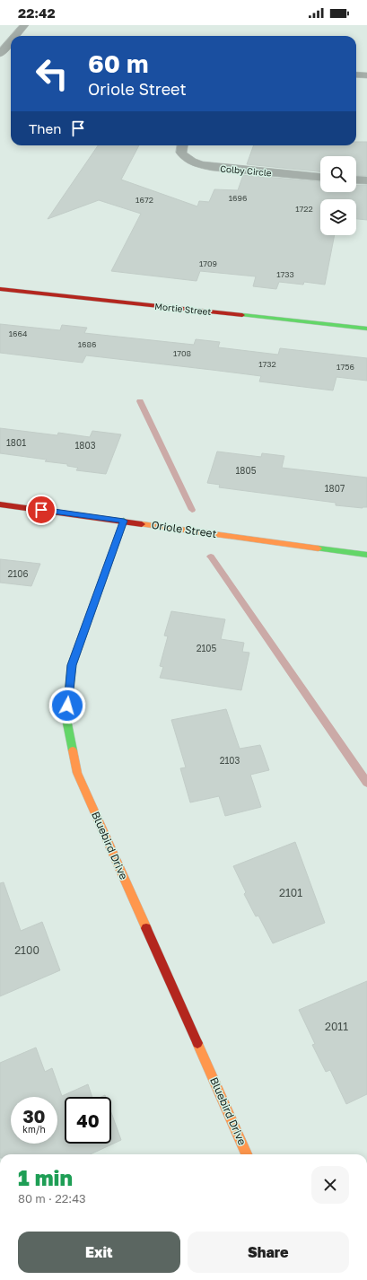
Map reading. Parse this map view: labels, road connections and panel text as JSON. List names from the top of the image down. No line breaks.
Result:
{"streets":{"street":["Colby Circle","Mortie Street","Oriole Street","Bluebird Drive"]},"crossings":[["Oriole Street","Bluebird Drive"]],"house_numbers":["1696","1672","1722","1709","1733","1664","1686","1708","1732","1756","1801","1803","1805","1807","2106","2105","2103","2101","2100","2011"],"page":{"status":"22:42","turn":["60 m","Oriole Street"],"then":"Then","speed":"30 km/h","limit":"40","heading":["1 min","80 m · 22:43"],"buttons":["Exit","Share"]}}
